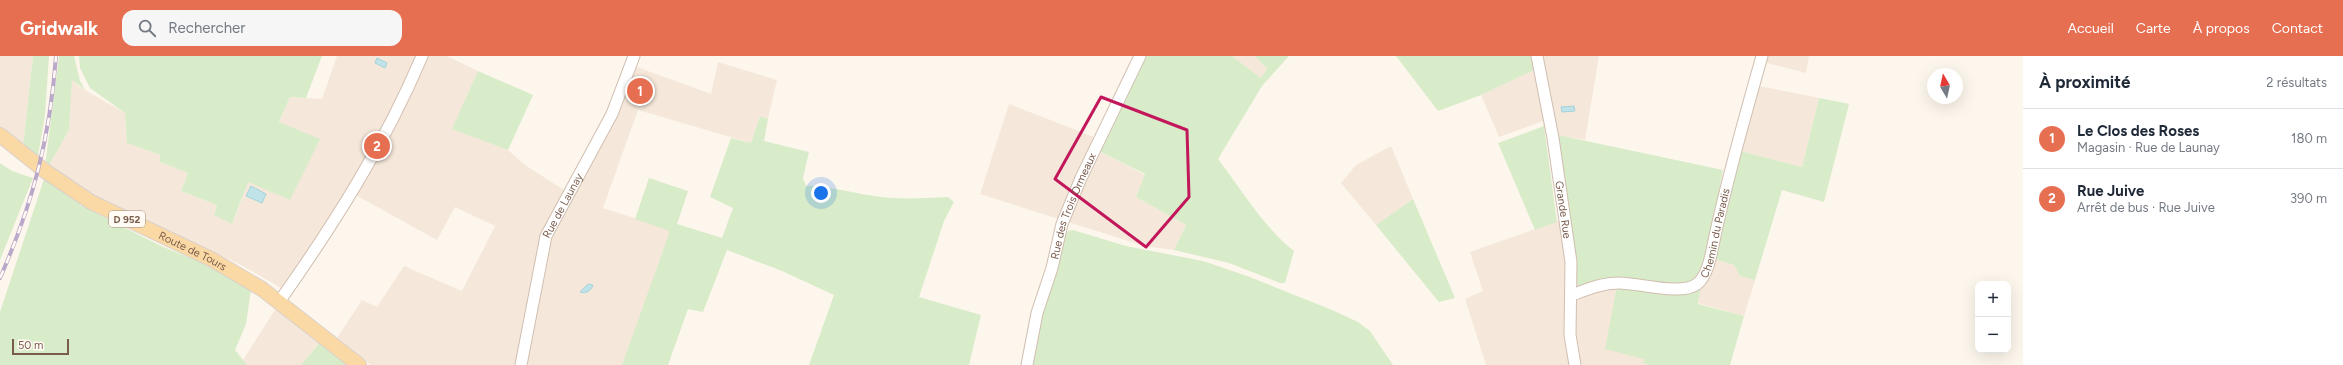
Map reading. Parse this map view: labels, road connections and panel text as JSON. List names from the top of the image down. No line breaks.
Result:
{"streets":{"main road":["D 952","Route de Tours"],"street":["Rue de Launay","Rue des Trois Ormeaux","Grande Rue","Chemin du Paradis"]},"crossings":[["Grande Rue","Chemin du Paradis"]],"scale_bar":"50 m","north":"top","page":{"header":"Gridwalk","search":"Rechercher","nav":["Accueil","Carte","À propos","Contact"],"heading":["À proximité","2 résultats"],"pins":["1","2"],"list":[{"mark":"1","name":"Le Clos des Roses","note":"Magasin · Rue de Launay","value":"180 m"},{"mark":"2","name":"Rue Juive","note":"Arrêt de bus · Rue Juive","value":"390 m"}],"map_buttons":["+","−"],"scale":"50 m"}}
